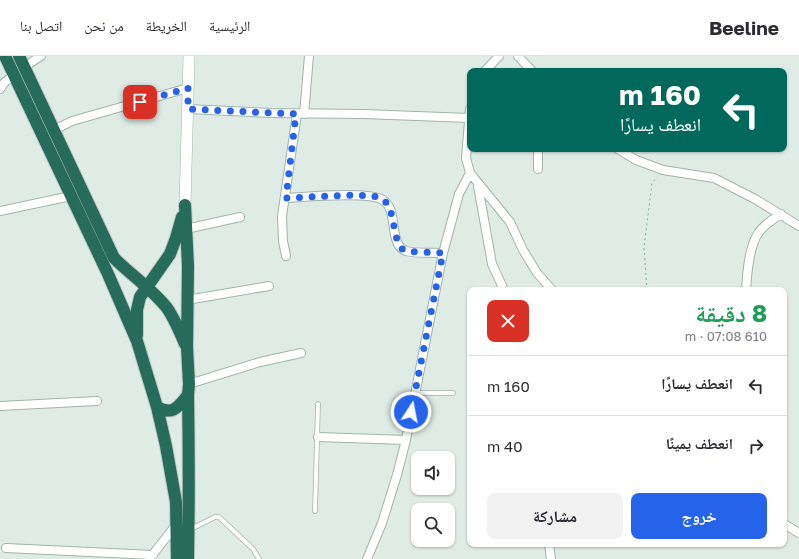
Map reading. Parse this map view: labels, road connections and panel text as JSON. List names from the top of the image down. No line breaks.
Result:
{"page":{"header":"Beeline","nav":["الرئيسية","الخريطة","من نحن","اتصل بنا"],"turn":["160 m","انعطف يسارًا"],"heading":["8 دقيقة","610 m · 07:08"],"list":[{"name":"انعطف يسارًا","value":"160 m"},{"name":"انعطف يمينًا","value":"40 m"}],"buttons":["خروج","مشاركة"]}}
